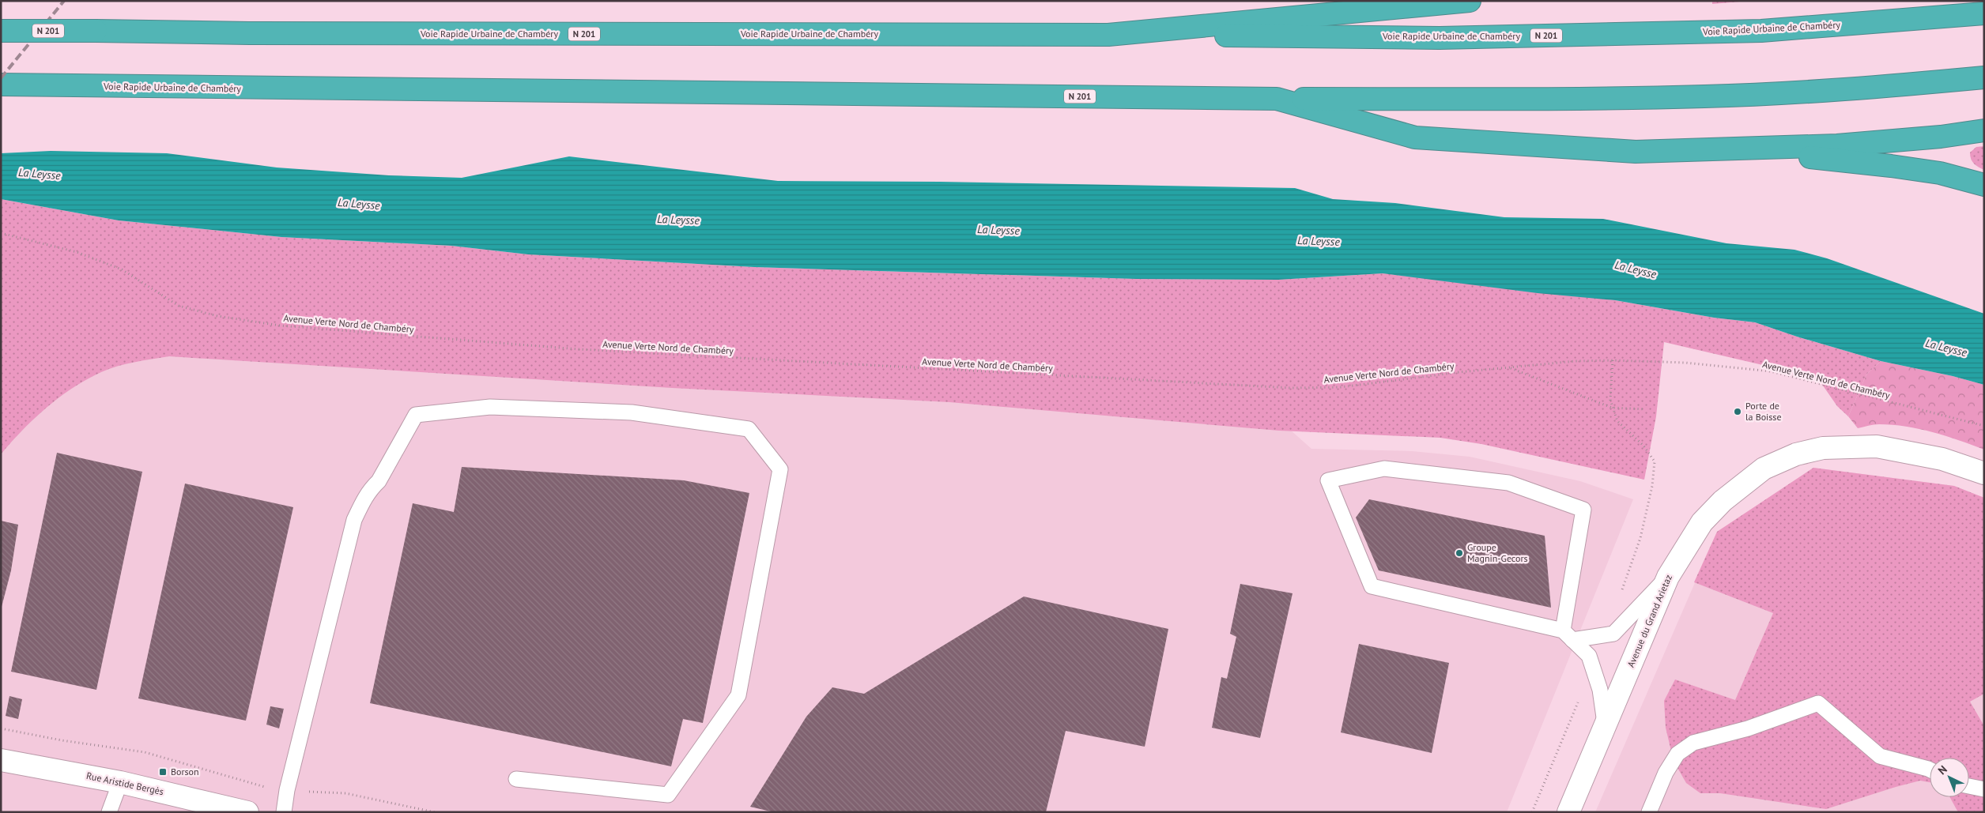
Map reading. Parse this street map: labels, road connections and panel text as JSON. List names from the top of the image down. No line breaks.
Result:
{"streets":{"highway":["Voie Rapide Urbaine de Chambéry","N 201"],"main road":["Avenue du Grand Arietaz","Rue Aristide Bergès"],"path":["Avenue Verte Nord de Chambéry"]},"crossings":[["Voie Rapide Urbaine de Chambéry","N 201"]],"water":["La Leysse"],"places":{"other":["Porte de la Boisse","Groupe Magnin-Gecors"],"transit":["Borson"]},"north":"top left"}
